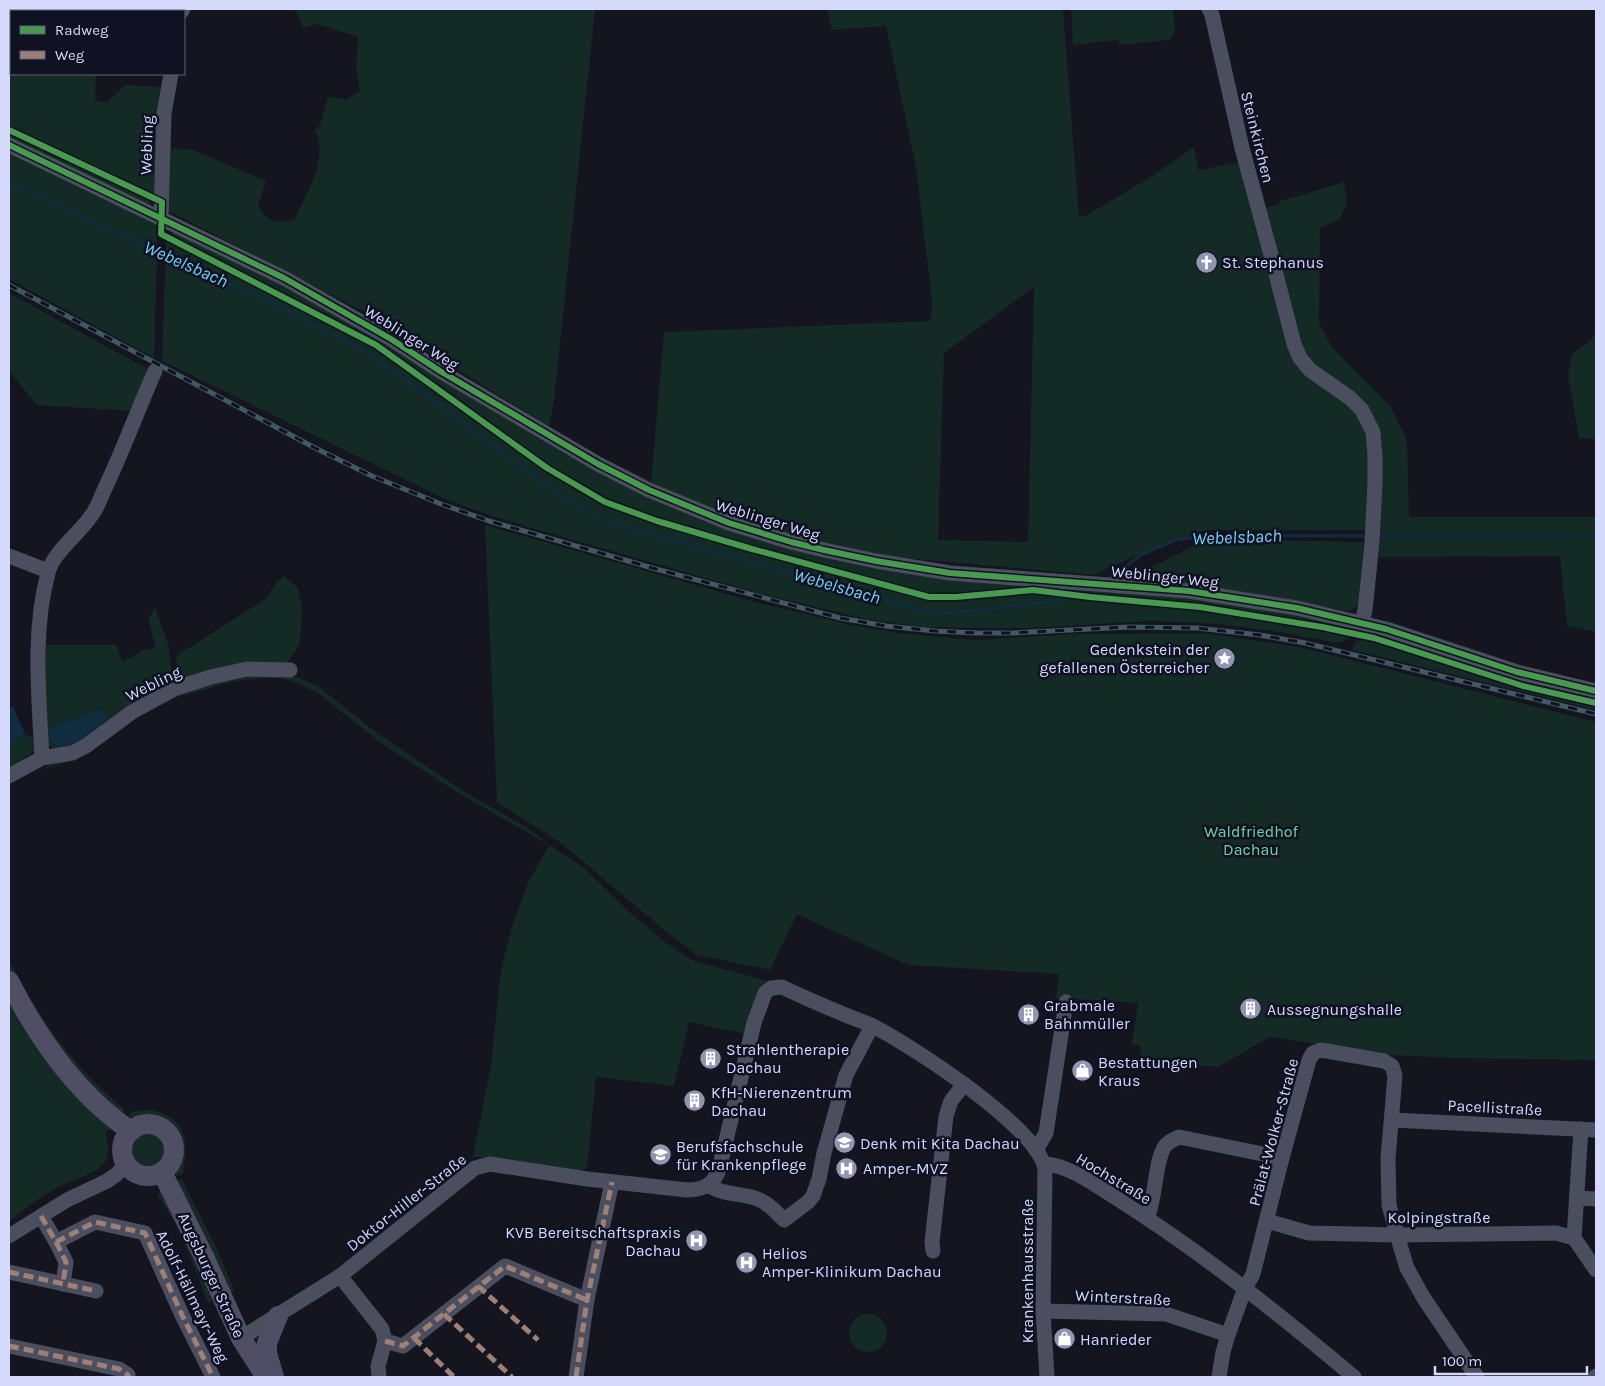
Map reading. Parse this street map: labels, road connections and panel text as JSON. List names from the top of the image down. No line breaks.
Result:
{"streets":{"main road":["Augsburger Straße"],"street":["Steinkirchen","Webling","Weblinger Weg","Pacellistraße","Prälat-Wolker-Straße","Hochstraße","Doktor-Hiller-Straße","Kolpingstraße","Krankenhausstraße","Adolf-Hällmayr-Weg","Winterstraße"]},"crossings":[["Steinkirchen","Weblinger Weg"],["Webling","Weblinger Weg"],["Pacellistraße","Prälat-Wolker-Straße"],["Prälat-Wolker-Straße","Hochstraße"],["Prälat-Wolker-Straße","Kolpingstraße"],["Prälat-Wolker-Straße","Winterstraße"],["Hochstraße","Krankenhausstraße"],["Doktor-Hiller-Straße","Augsburger Straße"],["Krankenhausstraße","Winterstraße"]],"water":["Webelsbach"],"parks":["Waldfriedhof Dachau"],"places":{"church":["St. Stephanus"],"place":["Gedenkstein der gefallenen Österreicher"],"building":["Aussegnungshalle","Grabmale Bahnmüller","Strahlentherapie Dachau","KfH-Nierenzentrum Dachau"],"shop":["Bestattungen Kraus","Hanrieder"],"school or university":["Denk mit Kita Dachau","Berufsfachschule für Krankenpflege"],"hospital":["Amper-MVZ","KVB Bereitschaftspraxis Dachau","Helios Amper-Klinikum Dachau"]},"legend":["Radweg","Weg"],"scale_bar":"100 m"}
